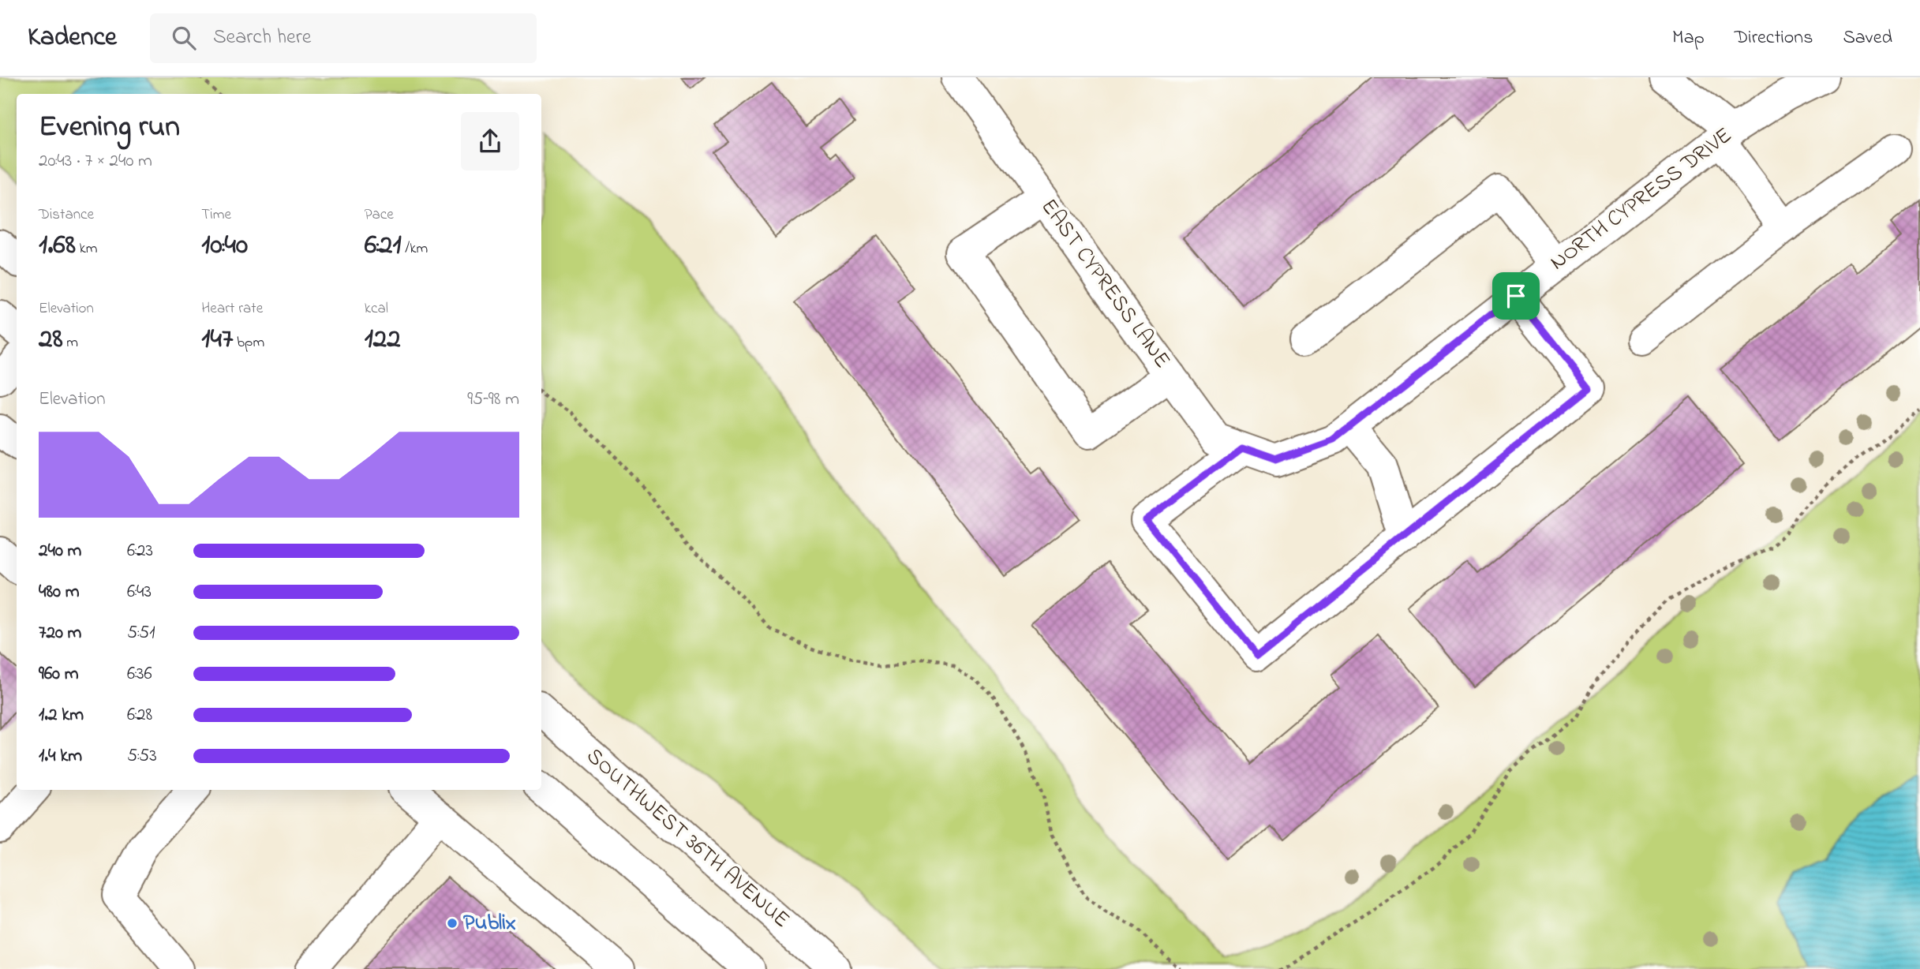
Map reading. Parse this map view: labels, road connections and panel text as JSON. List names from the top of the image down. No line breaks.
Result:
{"streets":{"street":["NORTH CYPRESS DRIVE","EAST CYPRESS LANE","SOUTHWEST 36TH AVENUE"]},"crossings":[["NORTH CYPRESS DRIVE","EAST CYPRESS LANE"]],"places":["Publix"],"page":{"header":"Kadence","search":"Search here","nav":["Map","Directions","Saved"],"heading":["Evening run","20:43 · 7 × 240 m"],"stats":[["Distance","1.68 km"],["Time","10:40"],["Pace","6:21 /km"],["Elevation","28 m"],["Heart rate","147 bpm"],["kcal","122"]],"chart":["Elevation","95–98 m"],"list":[{"name":"240 m","note":"6:23"},{"name":"480 m","note":"6:43"},{"name":"720 m","note":"5:51"},{"name":"960 m","note":"6:36"},{"name":"1.2 km","note":"6:28"},{"name":"1.4 km","note":"5:53"}]}}
